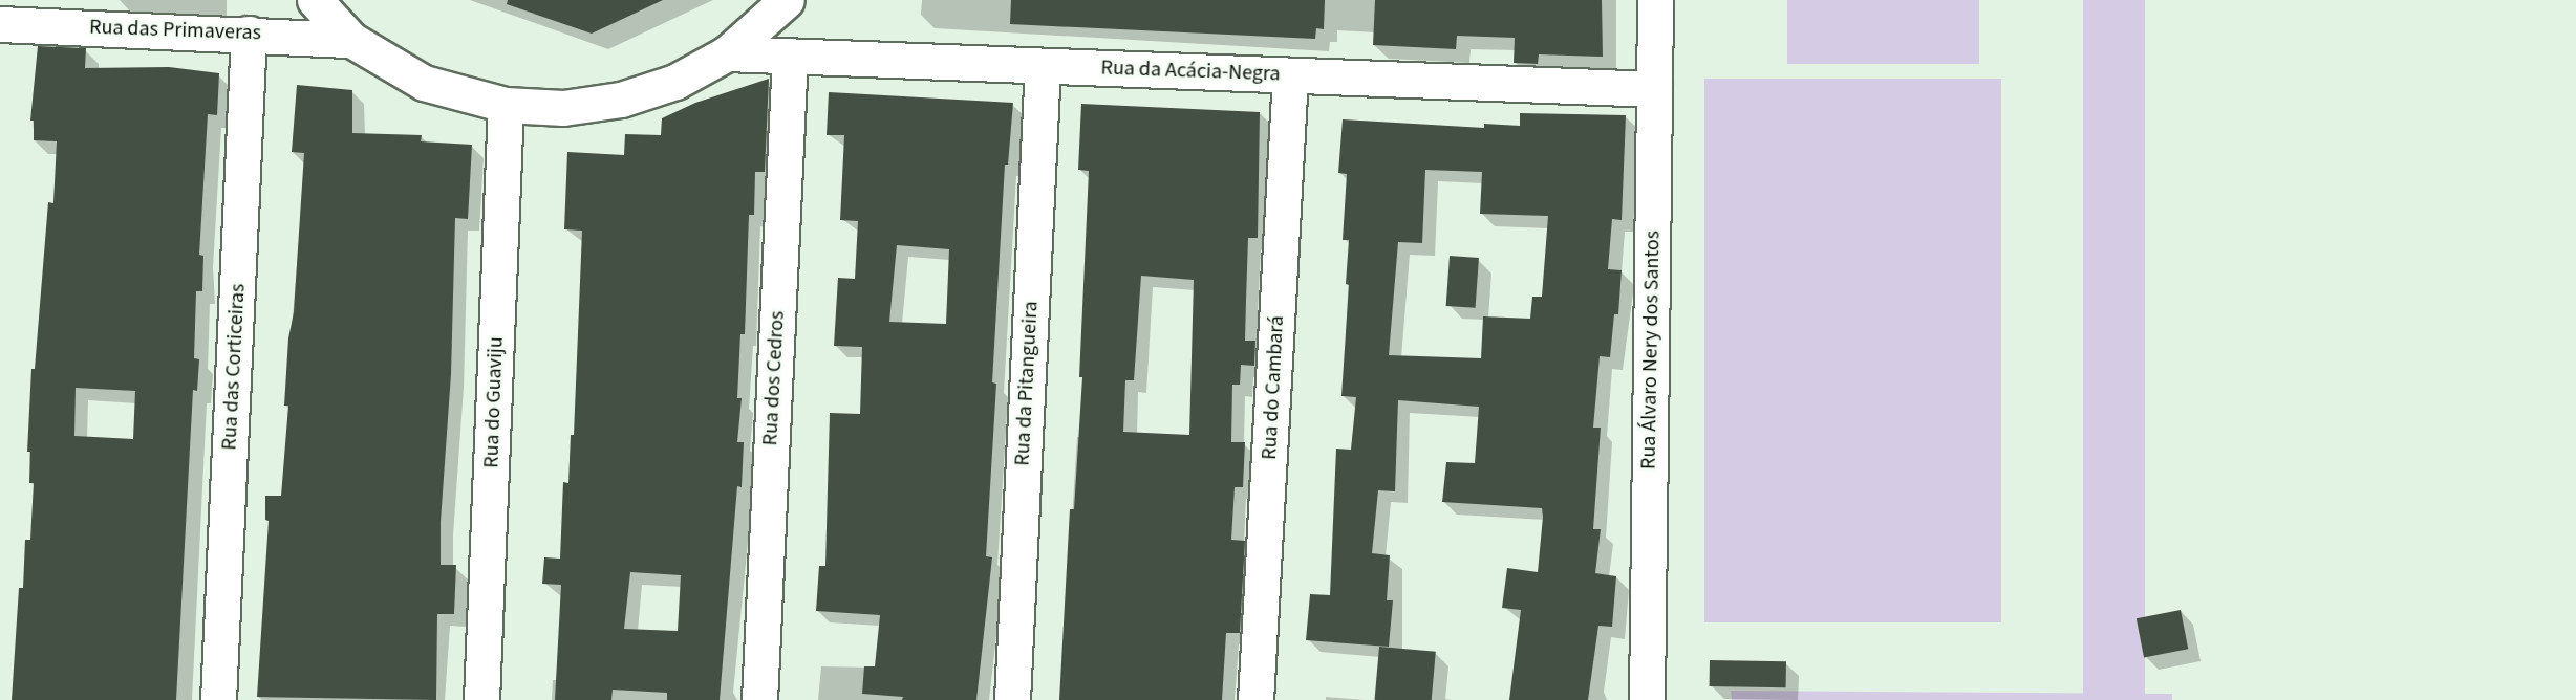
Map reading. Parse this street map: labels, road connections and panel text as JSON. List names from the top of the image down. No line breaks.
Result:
{"streets":{"street":["Rua das Primaveras","Rua da Acácia-Negra","Rua Álvaro Nery dos Santos","Rua das Corticeiras","Rua dos Cedros","Rua da Pitangueira","Rua do Cambará","Rua do Guaviju"]},"crossings":[["Rua das Primaveras","Rua das Corticeiras"],["Rua da Acácia-Negra","Rua Álvaro Nery dos Santos"],["Rua da Acácia-Negra","Rua dos Cedros"],["Rua da Acácia-Negra","Rua da Pitangueira"],["Rua da Acácia-Negra","Rua do Cambará"]]}
